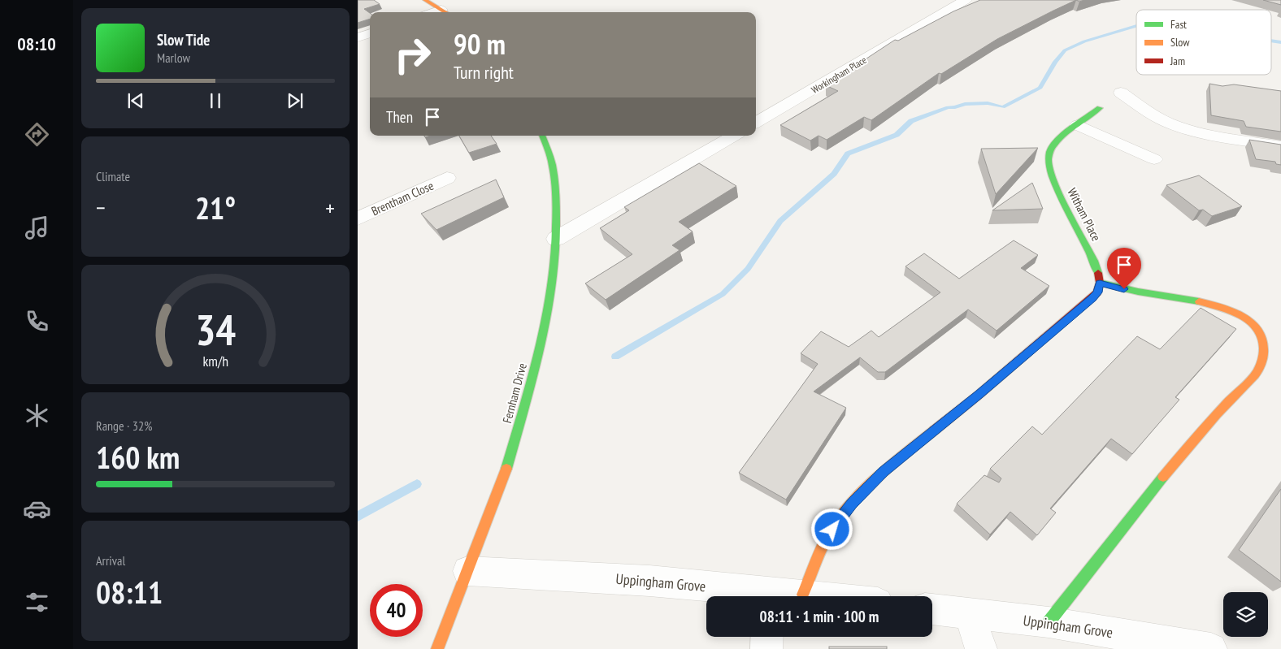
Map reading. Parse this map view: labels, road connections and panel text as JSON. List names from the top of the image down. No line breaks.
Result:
{"streets":{"street":["Workingham Place","Brentham Close","Witham Place","Fernham Drive","Uppingham Grove"]},"crossings":[["Fernham Drive","Uppingham Grove"]],"legend":["Fast","Slow","Jam"],"page":{"tabs":"08:10","turn":["90 m","Turn right"],"song":["Slow Tide","Marlow"],"then":"Then","tile":["Climate",["Range · 32%","160 km"],["Arrival","08:11"]],"heat":["−","21°","+"],"limit":"40","trip":"08:11 · 1 min · 100 m","gauge":["34","km/h"]}}
